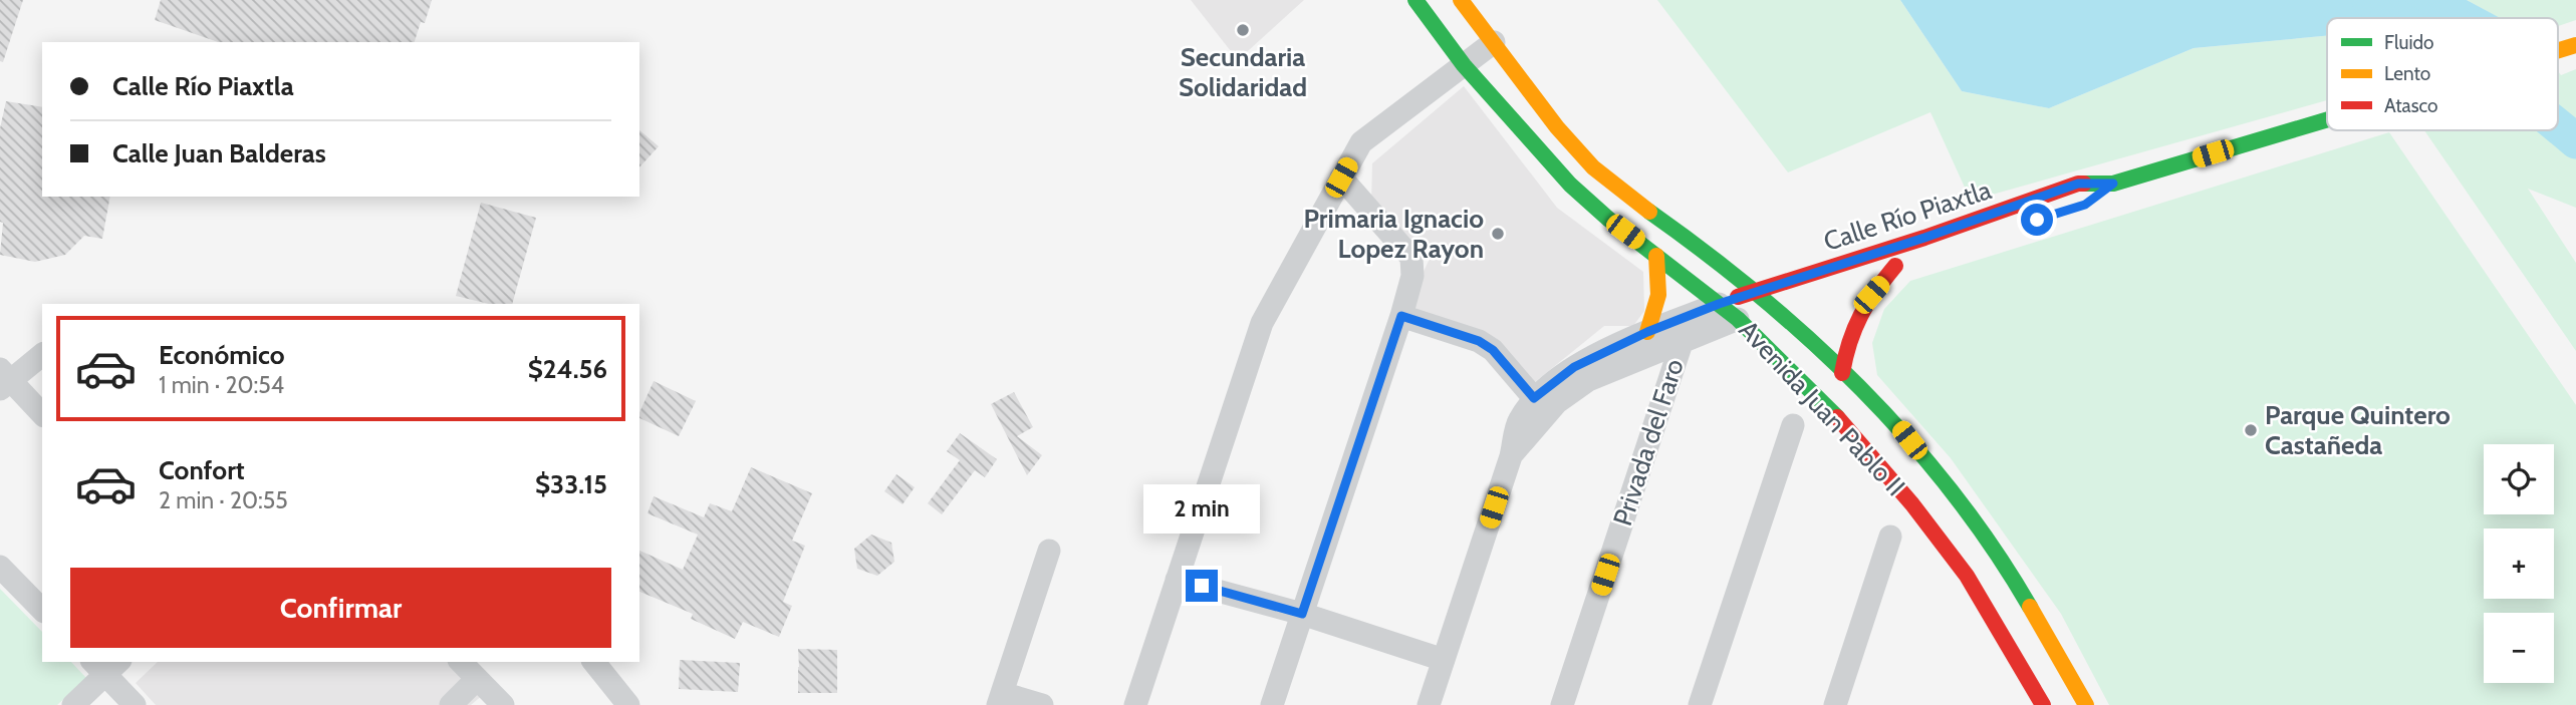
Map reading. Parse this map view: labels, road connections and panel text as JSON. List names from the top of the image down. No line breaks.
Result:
{"streets":{"main road":["Calle Río Piaxtla","Avenida Juan Pablo II"],"street":["Privada del Faro"]},"crossings":[["Calle Río Piaxtla","Avenida Juan Pablo II"]],"places":["Secundaria Solidaridad","Primaria Ignacio Lopez Rayon","Parque Quintero Castañeda"],"legend":["Fluido","Lento","Atasco"],"page":{"banner":["Calle Río Piaxtla","Calle Juan Balderas"],"list":[{"name":"Económico","note":"1 min · 20:54","value":"$24.56"},{"name":"Confort","note":"2 min · 20:55","value":"$33.15"}],"map_buttons":["+","−"],"bubble":"2 min","buttons":"Confirmar"}}
